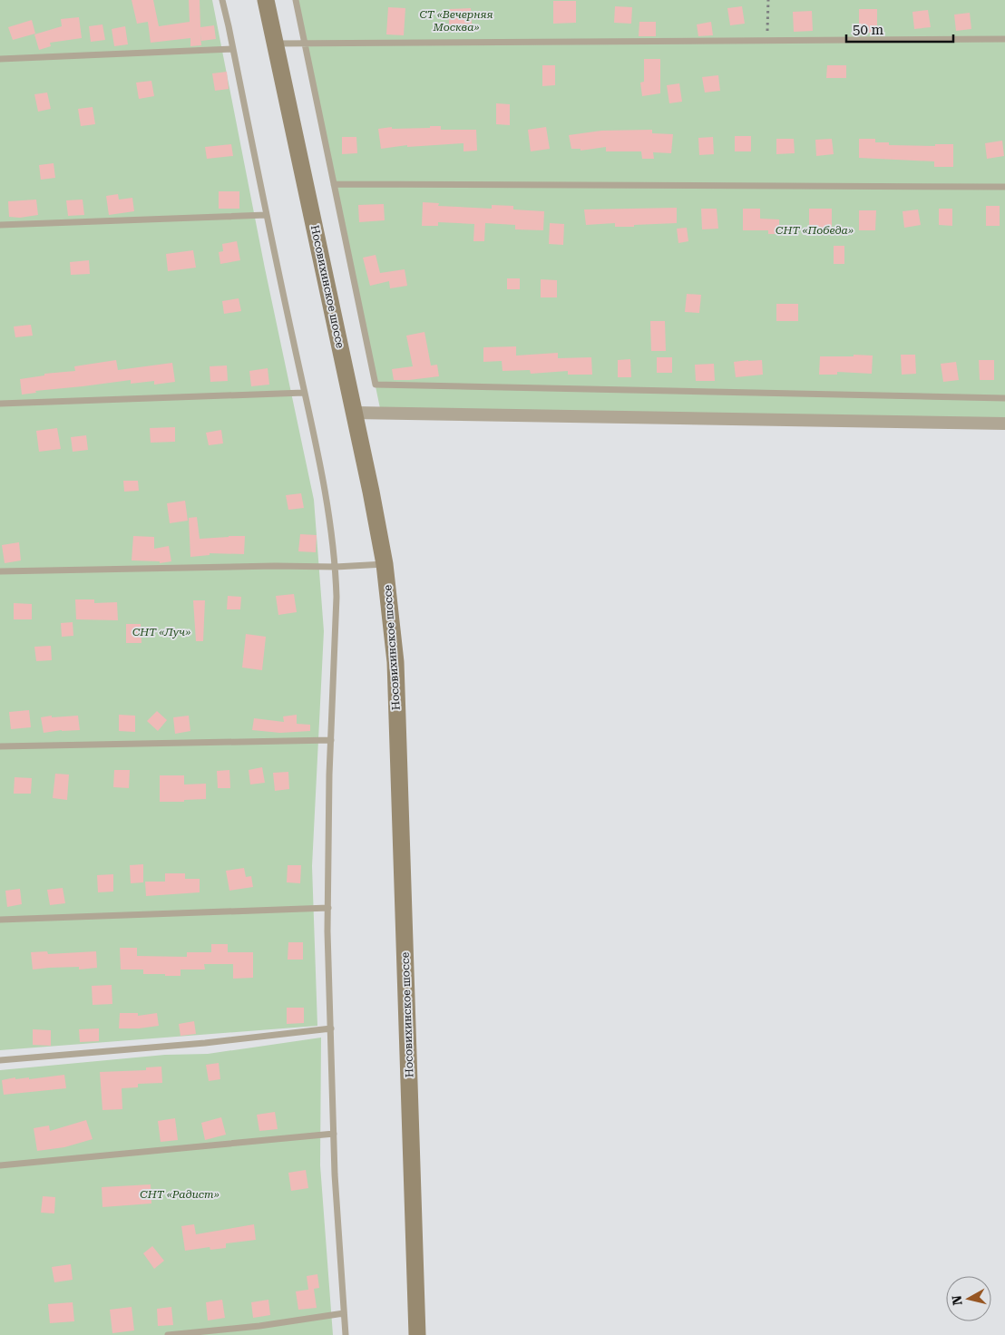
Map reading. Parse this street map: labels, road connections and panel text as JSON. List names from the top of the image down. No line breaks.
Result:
{"streets":{"main road":["Носовихинское шоссе"]},"parks":["СТ «Вечерняя Москва»","СНТ «Победа»","СНТ «Луч»","СНТ «Радист»"],"scale_bar":"50 m","north":"left"}
